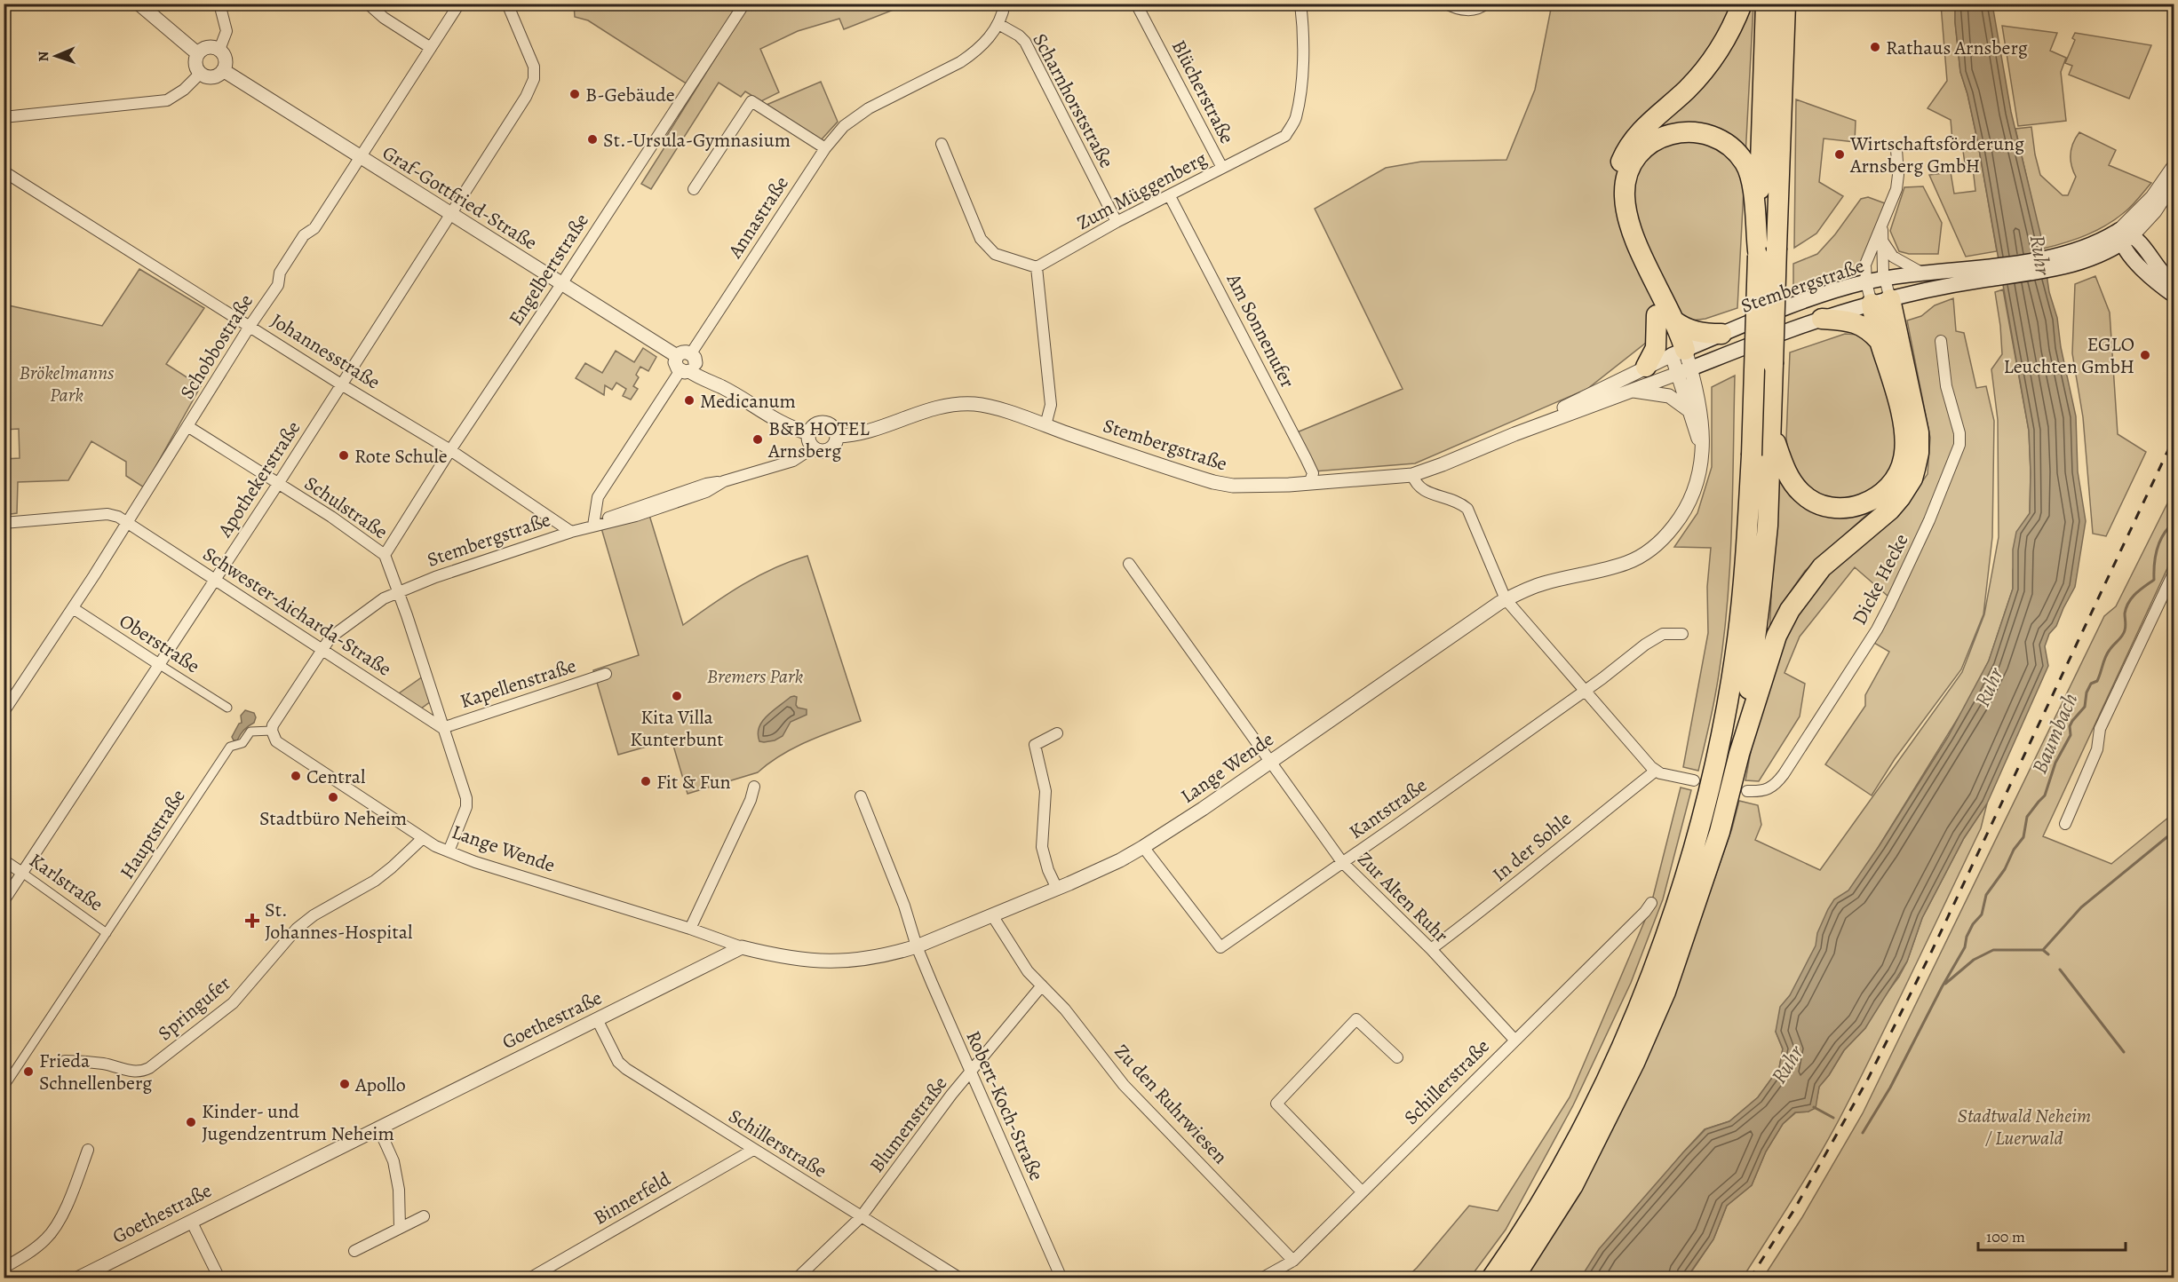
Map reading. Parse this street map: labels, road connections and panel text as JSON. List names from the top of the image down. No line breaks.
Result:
{"streets":{"main road":["Stembergstraße"],"street":["Blücherstraße","Scharnhorststraße","Zum Müggenberg","Graf-Gottfried-Straße","Annastraße","Engelbertstraße","Am Sonnenufer","Schobbostraße","Johannesstraße","Apothekerstraße","Schulstraße","Dicke Hecke","Schwester-Aicharda-Straße","Oberstraße","Kapellenstraße","Lange Wende","Kantstraße","Hauptstraße","In der Sohle","Karlstraße","Zur Alten Ruhr","Springufer","Goethestraße","Schillerstraße","Zu den Ruhrwiesen","Robert-Koch-Straße","Blumenstraße","Binnerfeld"]},"crossings":[["Blücherstraße","Zum Müggenberg"],["Scharnhorststraße","Zum Müggenberg"],["Scharnhorststraße","Annastraße"],["Zum Müggenberg","Am Sonnenufer"],["Graf-Gottfried-Straße","Annastraße"],["Graf-Gottfried-Straße","Engelbertstraße"],["Graf-Gottfried-Straße","Schobbostraße"],["Graf-Gottfried-Straße","Apothekerstraße"],["Annastraße","Stembergstraße"],["Engelbertstraße","Johannesstraße"],["Engelbertstraße","Schulstraße"],["Stembergstraße","Am Sonnenufer"],["Stembergstraße","Johannesstraße"],["Stembergstraße","Schulstraße"],["Stembergstraße","Lange Wende"],["Schobbostraße","Johannesstraße"],["Schobbostraße","Schulstraße"],["Schobbostraße","Schwester-Aicharda-Straße"],["Schobbostraße","Oberstraße"],["Johannesstraße","Apothekerstraße"],["Apothekerstraße","Schulstraße"],["Apothekerstraße","Schwester-Aicharda-Straße"],["Apothekerstraße","Oberstraße"],["Apothekerstraße","Karlstraße"],["Schulstraße","Schwester-Aicharda-Straße"],["Schulstraße","Kapellenstraße"],["Schwester-Aicharda-Straße","Kapellenstraße"],["Lange Wende","Kantstraße"],["Lange Wende","Hauptstraße"],["Lange Wende","Zur Alten Ruhr"],["Lange Wende","Springufer"],["Lange Wende","Goethestraße"],["Lange Wende","Zu den Ruhrwiesen"],["Lange Wende","Robert-Koch-Straße"],["Kantstraße","Zur Alten Ruhr"],["Hauptstraße","Karlstraße"],["In der Sohle","Zur Alten Ruhr"],["Zur Alten Ruhr","Schillerstraße"],["Goethestraße","Schillerstraße"],["Schillerstraße","Zu den Ruhrwiesen"],["Schillerstraße","Blumenstraße"],["Schillerstraße","Binnerfeld"],["Zu den Ruhrwiesen","Blumenstraße"],["Robert-Koch-Straße","Blumenstraße"]],"water":["Ruhr","Baumbach"],"parks":["Brökelmanns Park","Bremers Park","Stadtwald Neheim / Luerwald"],"places":{"other":["Rathaus Arnsberg","B-Gebäude","St.-Ursula-Gymnasium","Wirtschaftsförderung Arnsberg GmbH","EGLO Leuchten GmbH","Medicanum","B&B HOTEL Arnsberg","Rote Schule","Kita Villa Kunterbunt","Central","Fit & Fun","Stadtbüro Neheim","Frieda Schnellenberg","Apollo","Kinder- und Jugendzentrum Neheim"],"health":["St. Johannes-Hospital"]},"scale_bar":"100 m","north":"left"}
